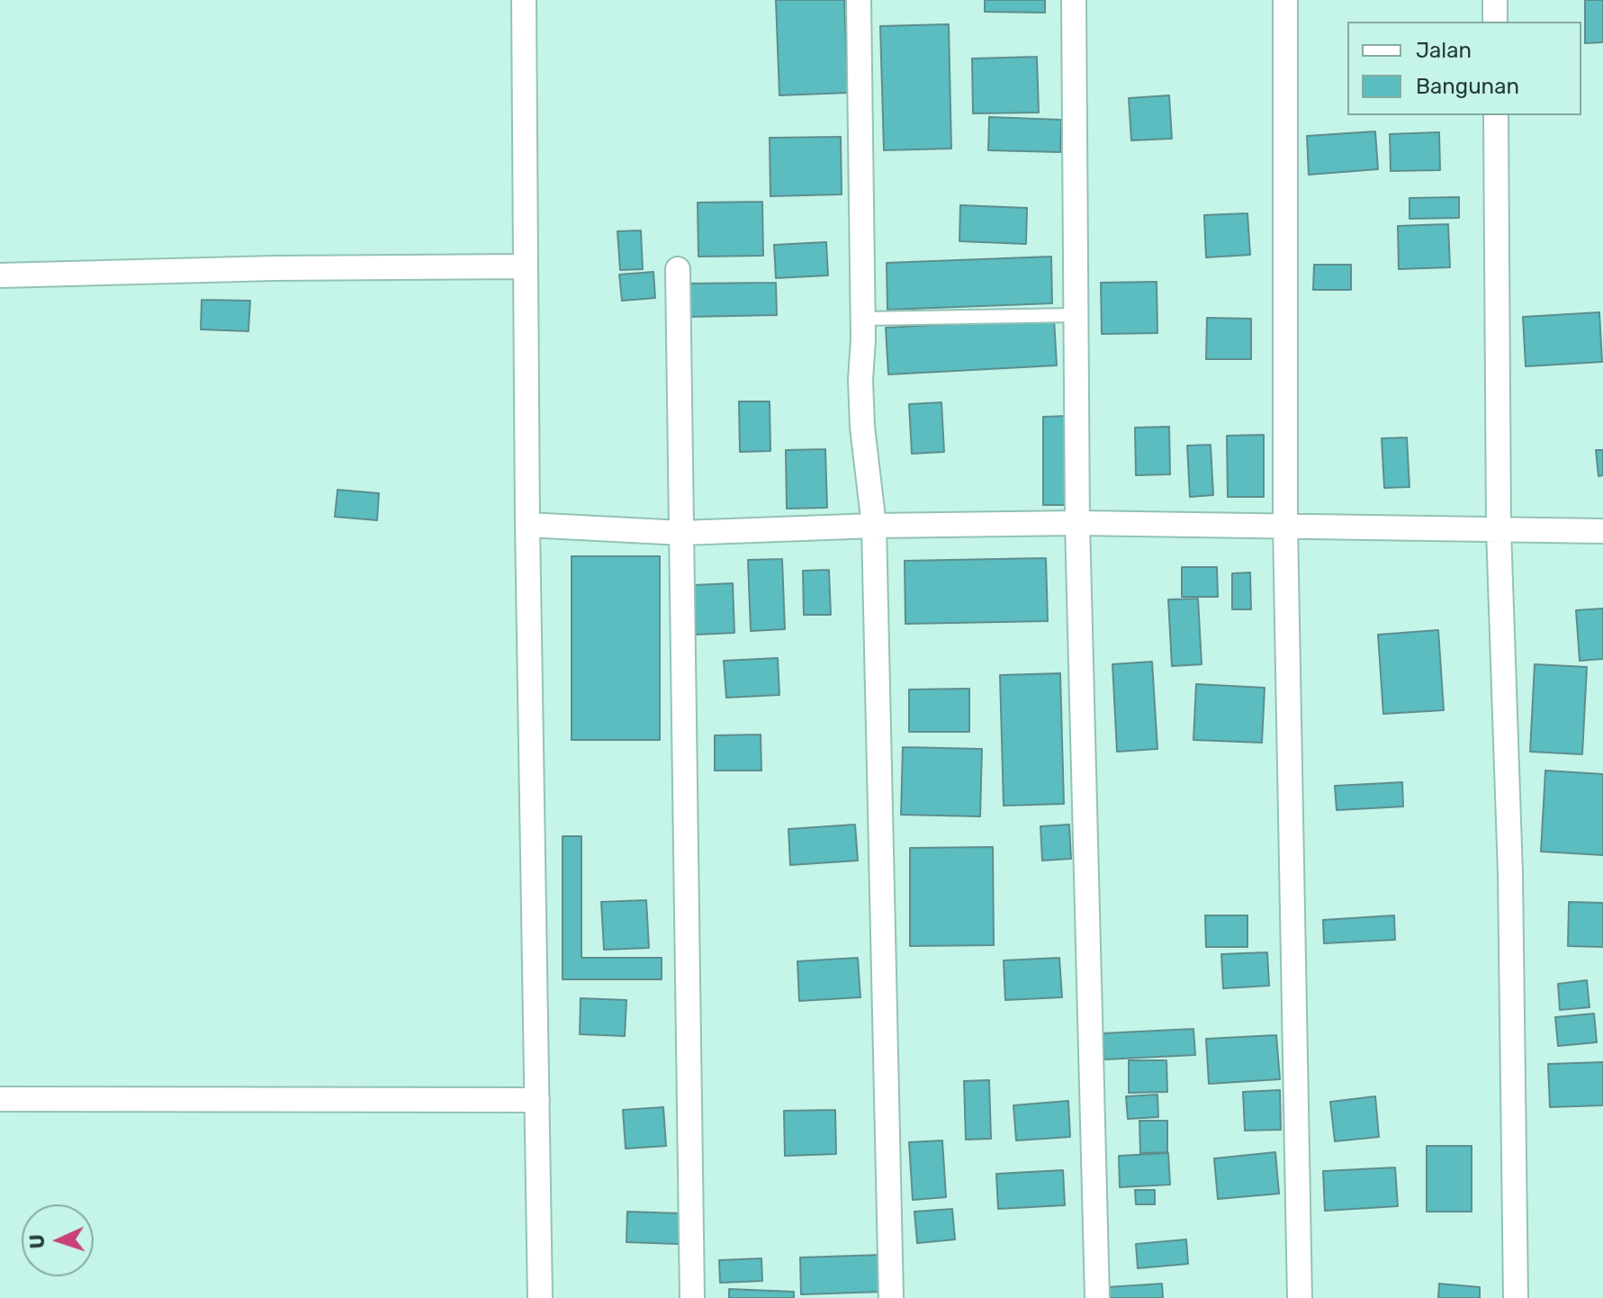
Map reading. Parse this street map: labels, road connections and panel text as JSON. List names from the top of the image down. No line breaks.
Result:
{"legend":["Jalan","Bangunan"],"north":"left"}
